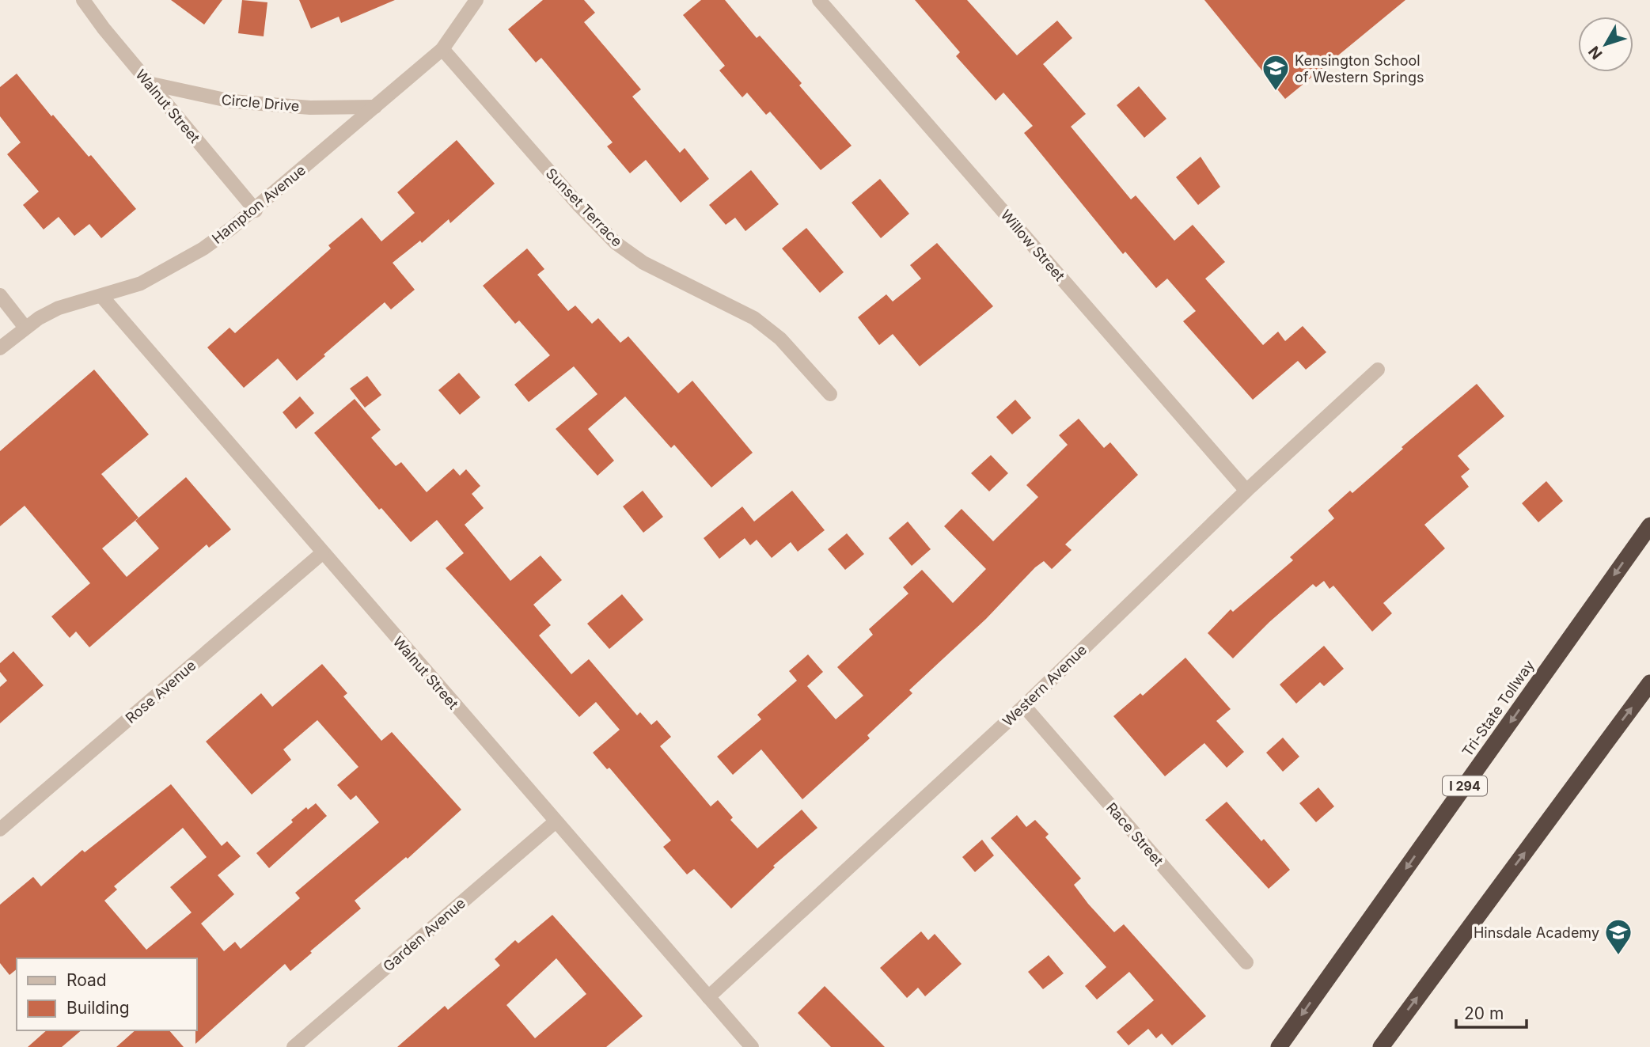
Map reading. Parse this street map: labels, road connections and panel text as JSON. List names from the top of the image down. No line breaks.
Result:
{"streets":{"highway":["Tri-State Tollway","I 294"],"street":["Circle Drive","Walnut Street","Hampton Avenue","Sunset Terrace","Willow Street","Western Avenue","Rose Avenue","Race Street","Garden Avenue"]},"crossings":[["Circle Drive","Walnut Street"],["Circle Drive","Hampton Avenue"],["Walnut Street","Hampton Avenue"],["Walnut Street","Western Avenue"],["Walnut Street","Rose Avenue"],["Walnut Street","Garden Avenue"],["Hampton Avenue","Sunset Terrace"],["Willow Street","Western Avenue"],["Western Avenue","Race Street"]],"places":{"school or university":["Kensington School of Western Springs","Hinsdale Academy"]},"legend":["Road","Building"],"scale_bar":"20 m","north":"bottom left"}
